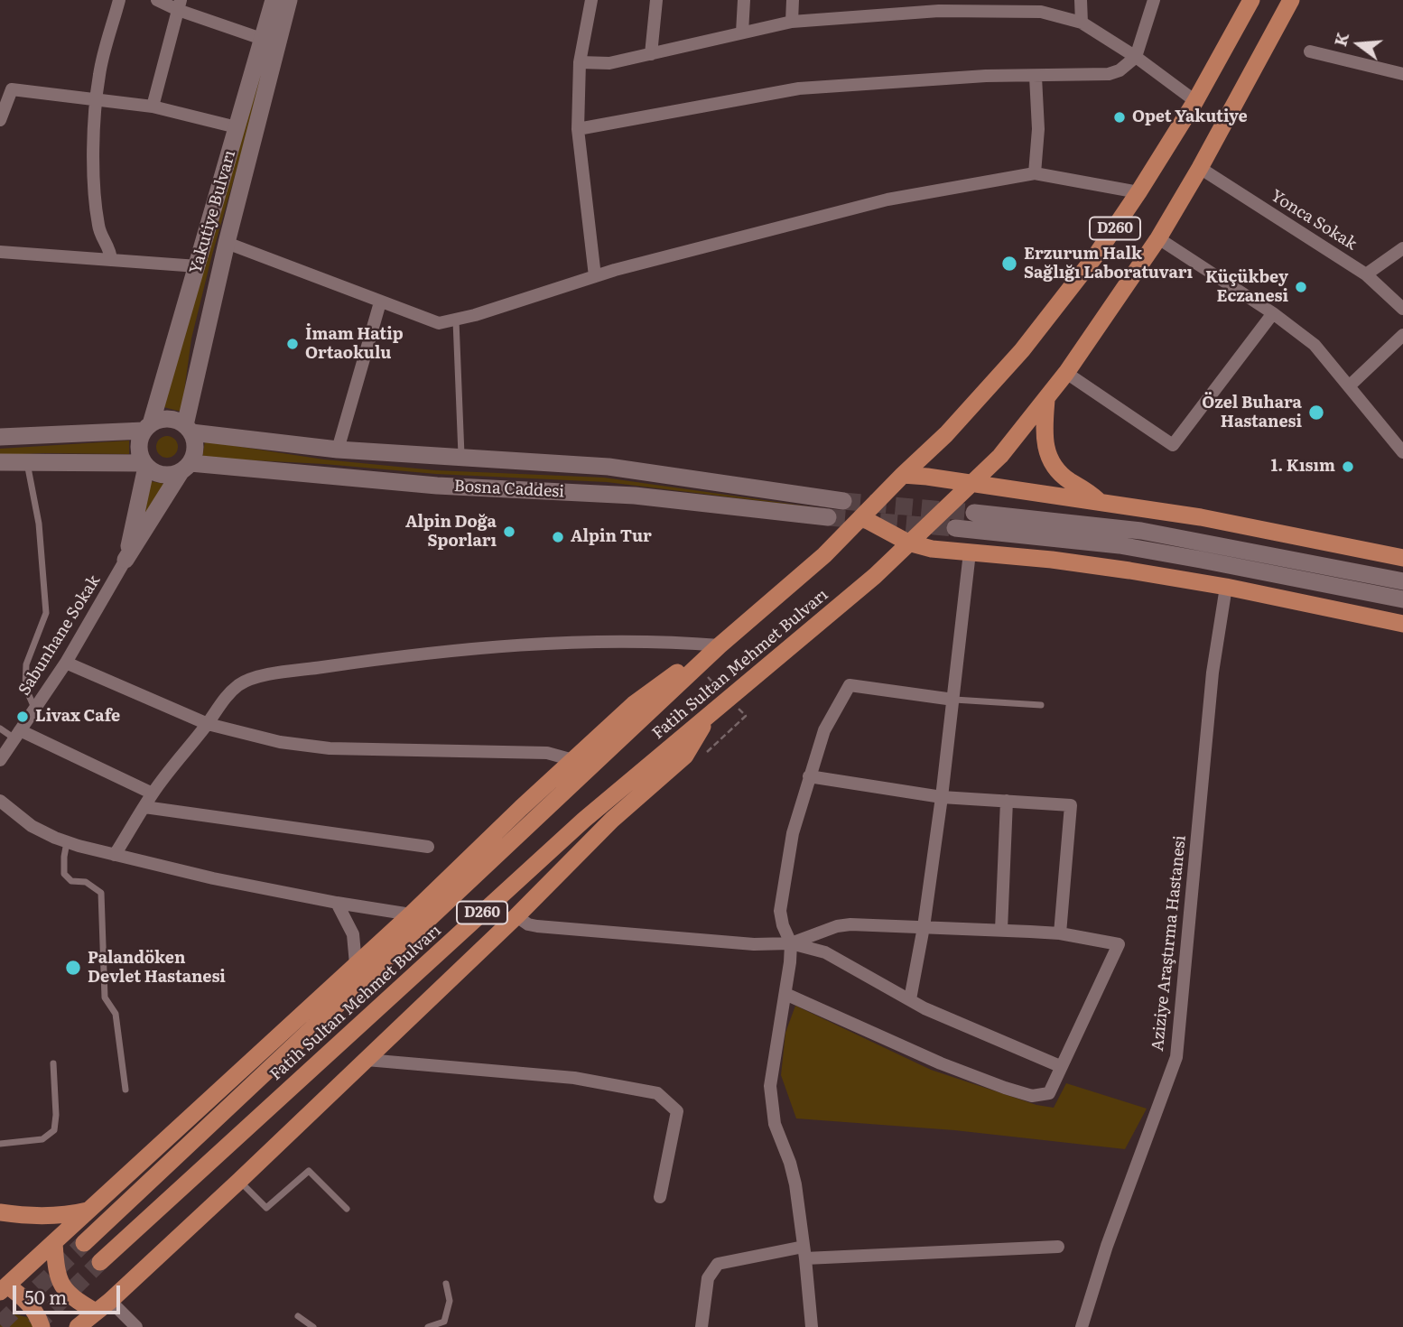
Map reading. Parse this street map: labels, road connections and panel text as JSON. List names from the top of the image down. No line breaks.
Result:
{"streets":{"highway":["D260","Fatih Sultan Mehmet Bulvarı"],"main road":["Yakutiye Bulvarı","Bosna Caddesi"],"street":["Yonca Sokak","Sabunhane Sokak","Aziziye Araştırma Hastanesi"]},"crossings":[["Yakutiye Bulvarı","Bosna Caddesi"],["Yonca Sokak","Fatih Sultan Mehmet Bulvarı"]],"places":["Opet Yakutiye","Erzurum Halk Sağlığı Laboratuvarı","Küçükbey Eczanesi","İmam Hatip Ortaokulu","Özel Buhara Hastanesi","1. Kısım","Alpin Doğa Sporları","Alpin Tur","Livax Cafe","Palandöken Devlet Hastanesi"],"scale_bar":"50 m","north":"left"}
